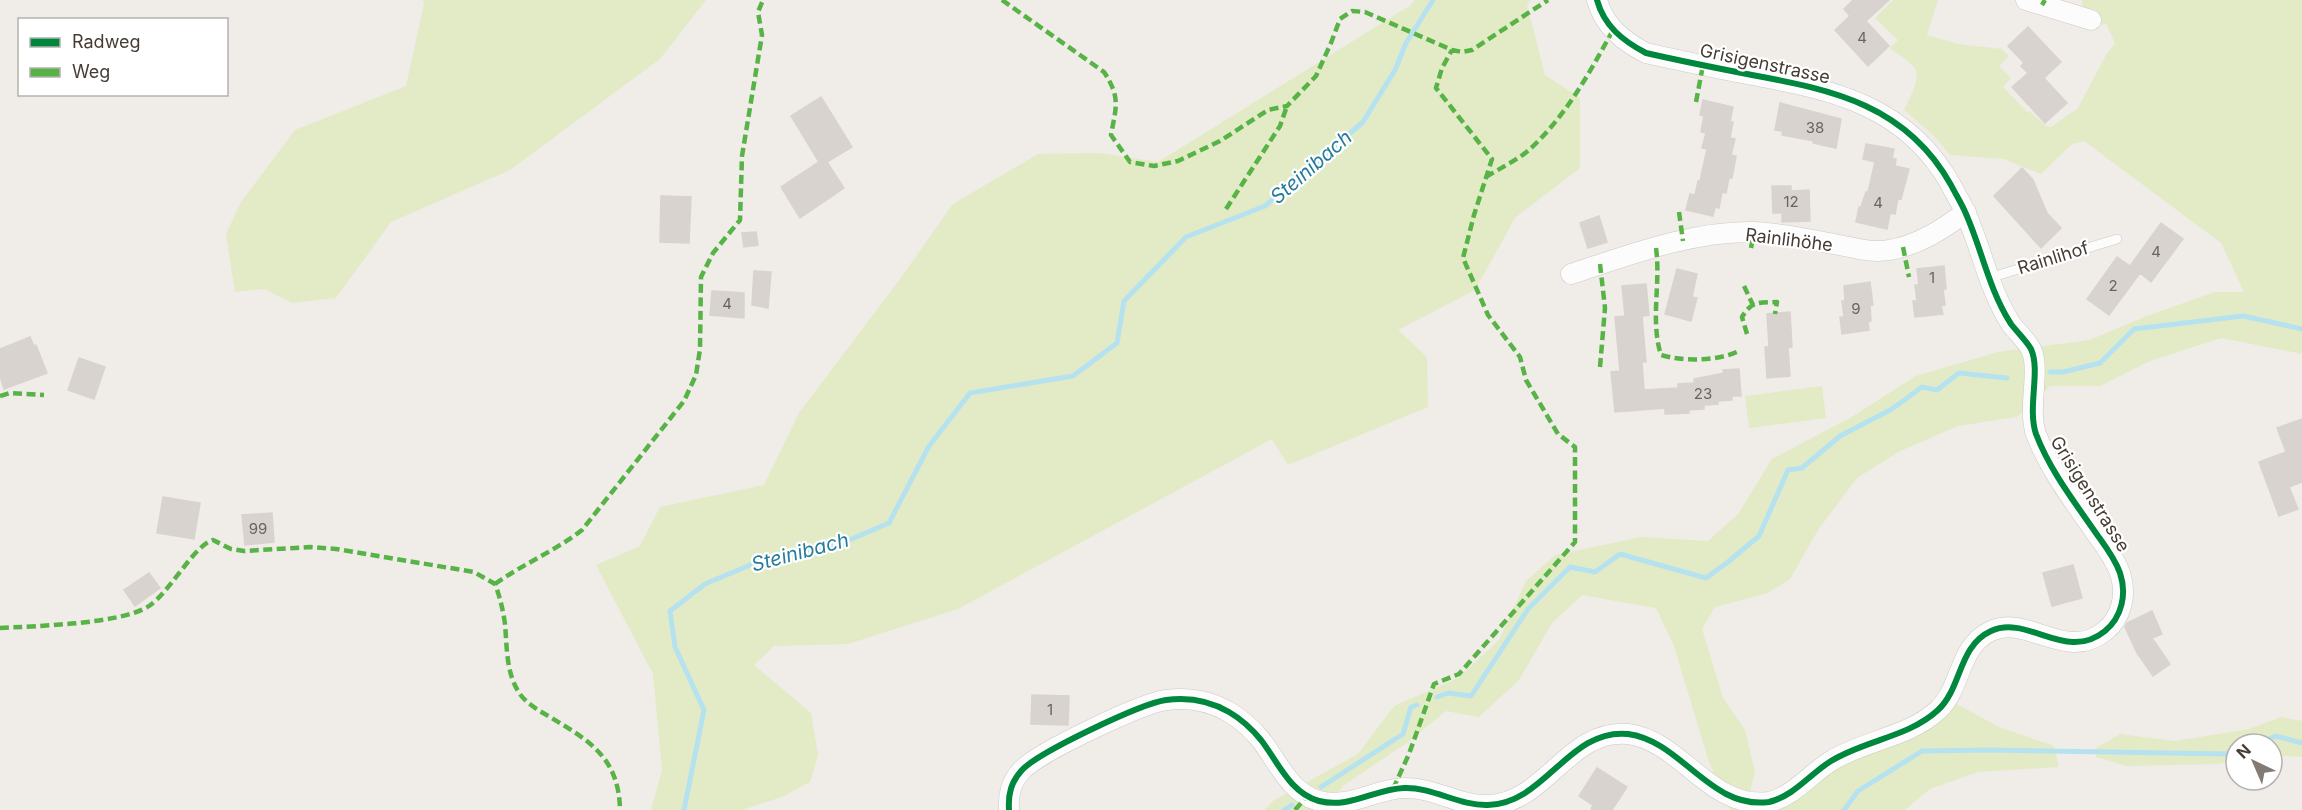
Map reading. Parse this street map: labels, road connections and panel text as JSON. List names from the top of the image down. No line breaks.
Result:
{"streets":{"street":["Grisigenstrasse","Rainlihöhe"],"lane":["Rainlihof"]},"crossings":[["Grisigenstrasse","Rainlihöhe"],["Grisigenstrasse","Rainlihof"]],"water":["Steinibach"],"house_numbers":["4","38","12","4","4","1","2","4","9","23","99","1"],"legend":["Radweg","Weg"],"north":"top left"}
